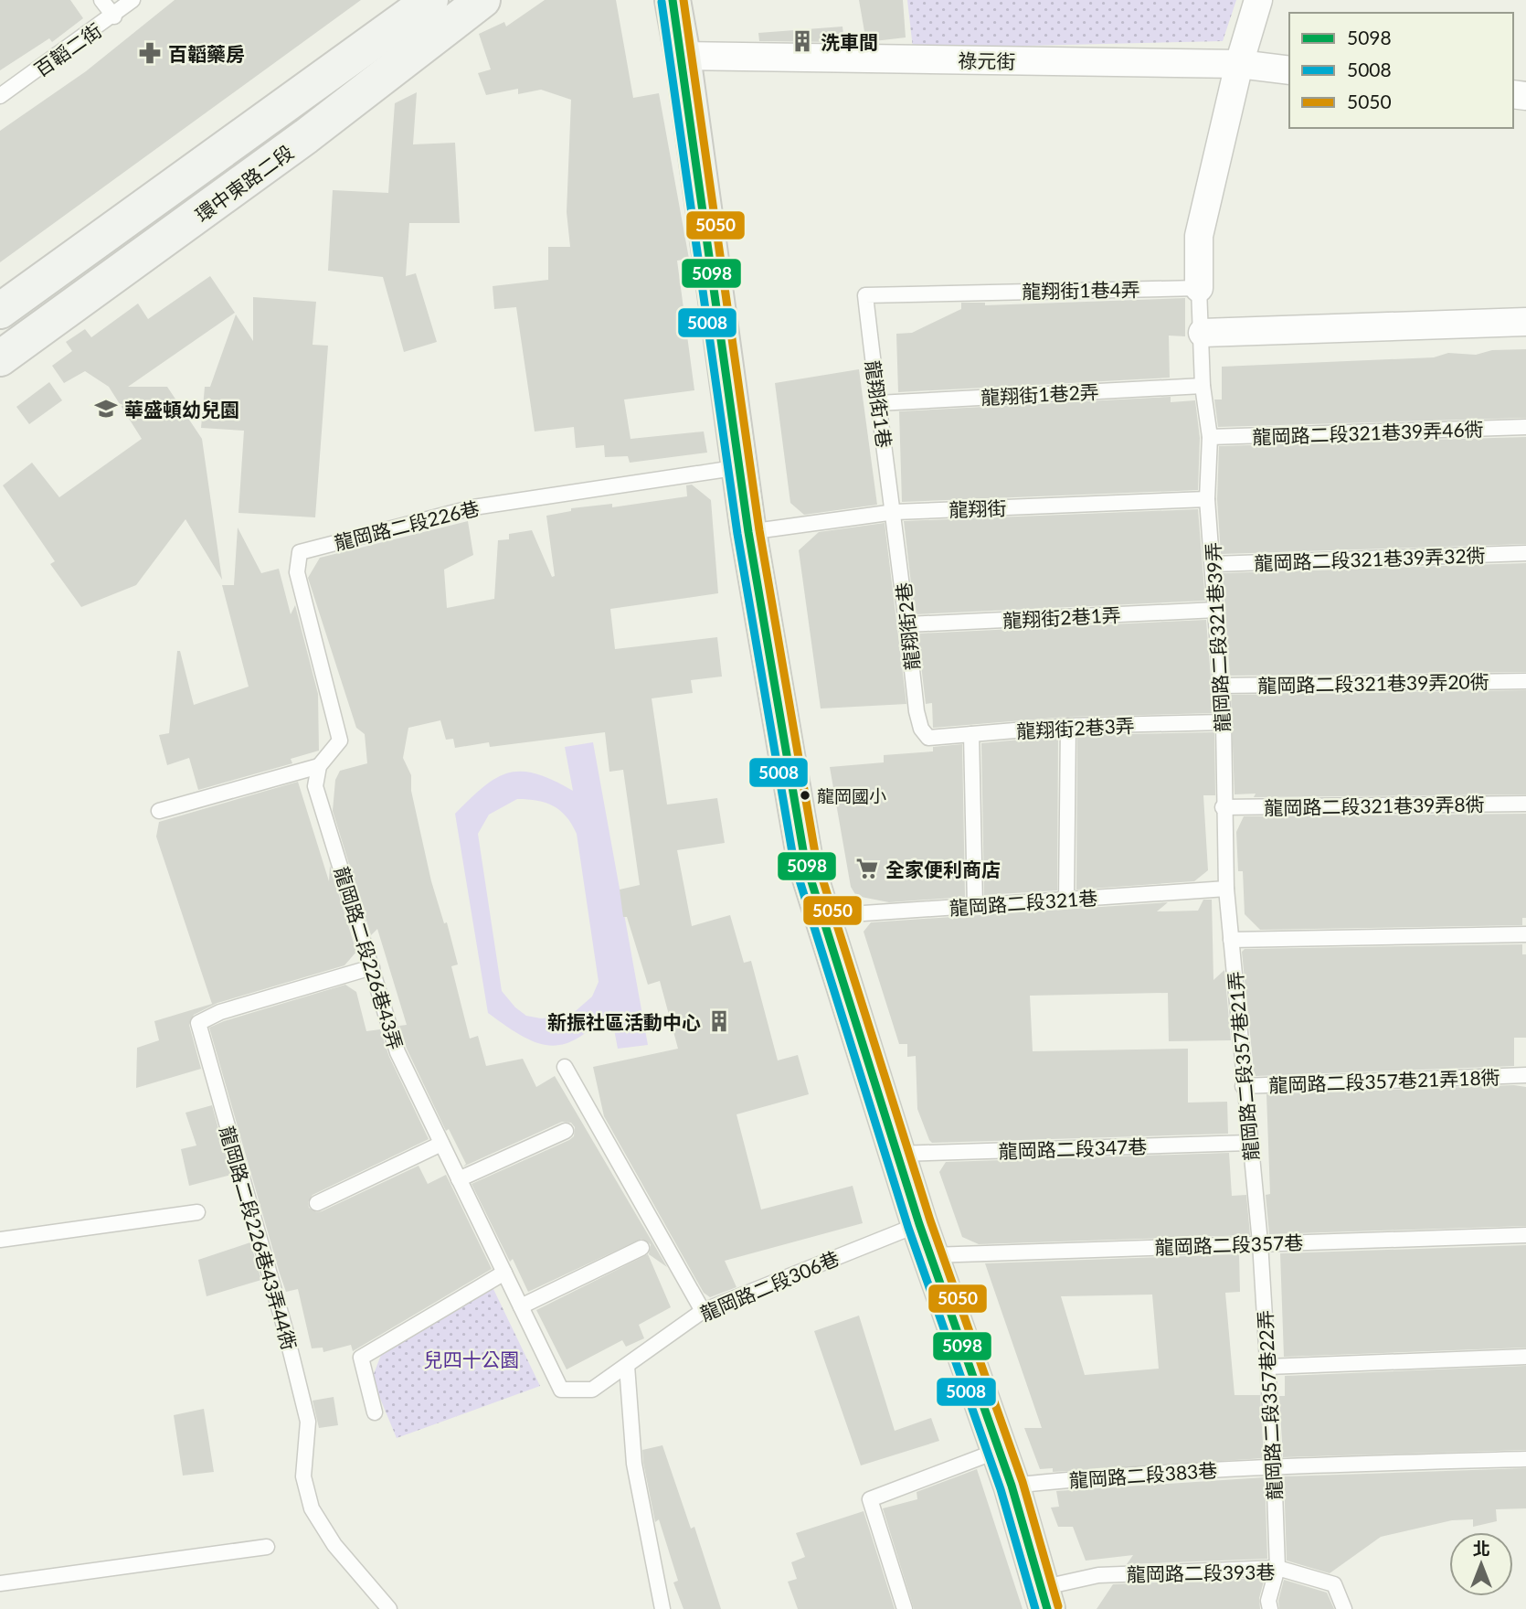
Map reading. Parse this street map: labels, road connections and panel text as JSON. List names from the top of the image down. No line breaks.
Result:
{"streets":{"main road":["環中東路二段"],"street":["祿元街"],"lane":["百韜二街","龍翔街1巷4弄","龍翔街1巷2弄","龍翔街1巷","龍岡路二段321巷39弄46衖","龍翔街","龍岡路二段226巷","龍岡路二段321巷39弄32衖","龍翔街2巷1弄","龍翔街2巷","龍岡路二段321巷39弄","龍岡路二段321巷39弄20衖","龍翔街2巷3弄","龍岡路二段321巷39弄8衖","龍岡路二段321巷","龍岡路二段226巷43弄","龍岡路二段357巷21弄","龍岡路二段357巷21弄18衖","龍岡路二段347巷","龍岡路二段226巷43弄44衖","龍岡路二段357巷","龍岡路二段306巷","龍岡路二段357巷22弄","龍岡路二段383巷","龍岡路二段393巷"]},"crossings":[["龍翔街1巷4弄","龍翔街1巷"],["龍翔街1巷2弄","龍翔街1巷"],["龍翔街1巷2弄","龍岡路二段321巷39弄"],["龍翔街1巷","龍翔街"],["龍翔街1巷","龍翔街2巷"],["龍岡路二段321巷39弄46衖","龍岡路二段321巷39弄"],["龍翔街","龍翔街2巷"],["龍翔街","龍岡路二段321巷39弄"],["龍岡路二段226巷","龍岡路二段226巷43弄"],["龍岡路二段321巷39弄32衖","龍岡路二段321巷39弄"],["龍翔街2巷1弄","龍翔街2巷"],["龍翔街2巷1弄","龍岡路二段321巷39弄"],["龍翔街2巷","龍翔街2巷3弄"],["龍岡路二段321巷39弄","龍岡路二段321巷39弄20衖"],["龍岡路二段321巷39弄","龍翔街2巷3弄"],["龍岡路二段321巷39弄","龍岡路二段321巷39弄8衖"],["龍岡路二段321巷39弄","龍岡路二段321巷"],["龍岡路二段321巷39弄","龍岡路二段357巷21弄"],["龍岡路二段321巷","龍岡路二段357巷21弄"],["龍岡路二段226巷43弄","龍岡路二段226巷43弄44衖"],["龍岡路二段226巷43弄","龍岡路二段306巷"],["龍岡路二段357巷21弄","龍岡路二段357巷21弄18衖"],["龍岡路二段357巷21弄","龍岡路二段347巷"],["龍岡路二段357巷21弄","龍岡路二段357巷"],["龍岡路二段357巷21弄","龍岡路二段357巷22弄"],["龍岡路二段357巷","龍岡路二段306巷"],["龍岡路二段357巷","龍岡路二段357巷22弄"],["龍岡路二段357巷22弄","龍岡路二段383巷"],["龍岡路二段357巷22弄","龍岡路二段393巷"]],"parks":["兒四十公園"],"places":{"building":["洗車間","新振社區活動中心"],"pharmacy":["百韜藥房"],"school or university":["華盛頓幼兒園"],"other":["龍岡國小"],"supermarket":["全家便利商店"]},"lines":["transit line 5098","transit line 5050","transit line 5008"],"legend":["5098","5008","5050"],"north":"top"}
